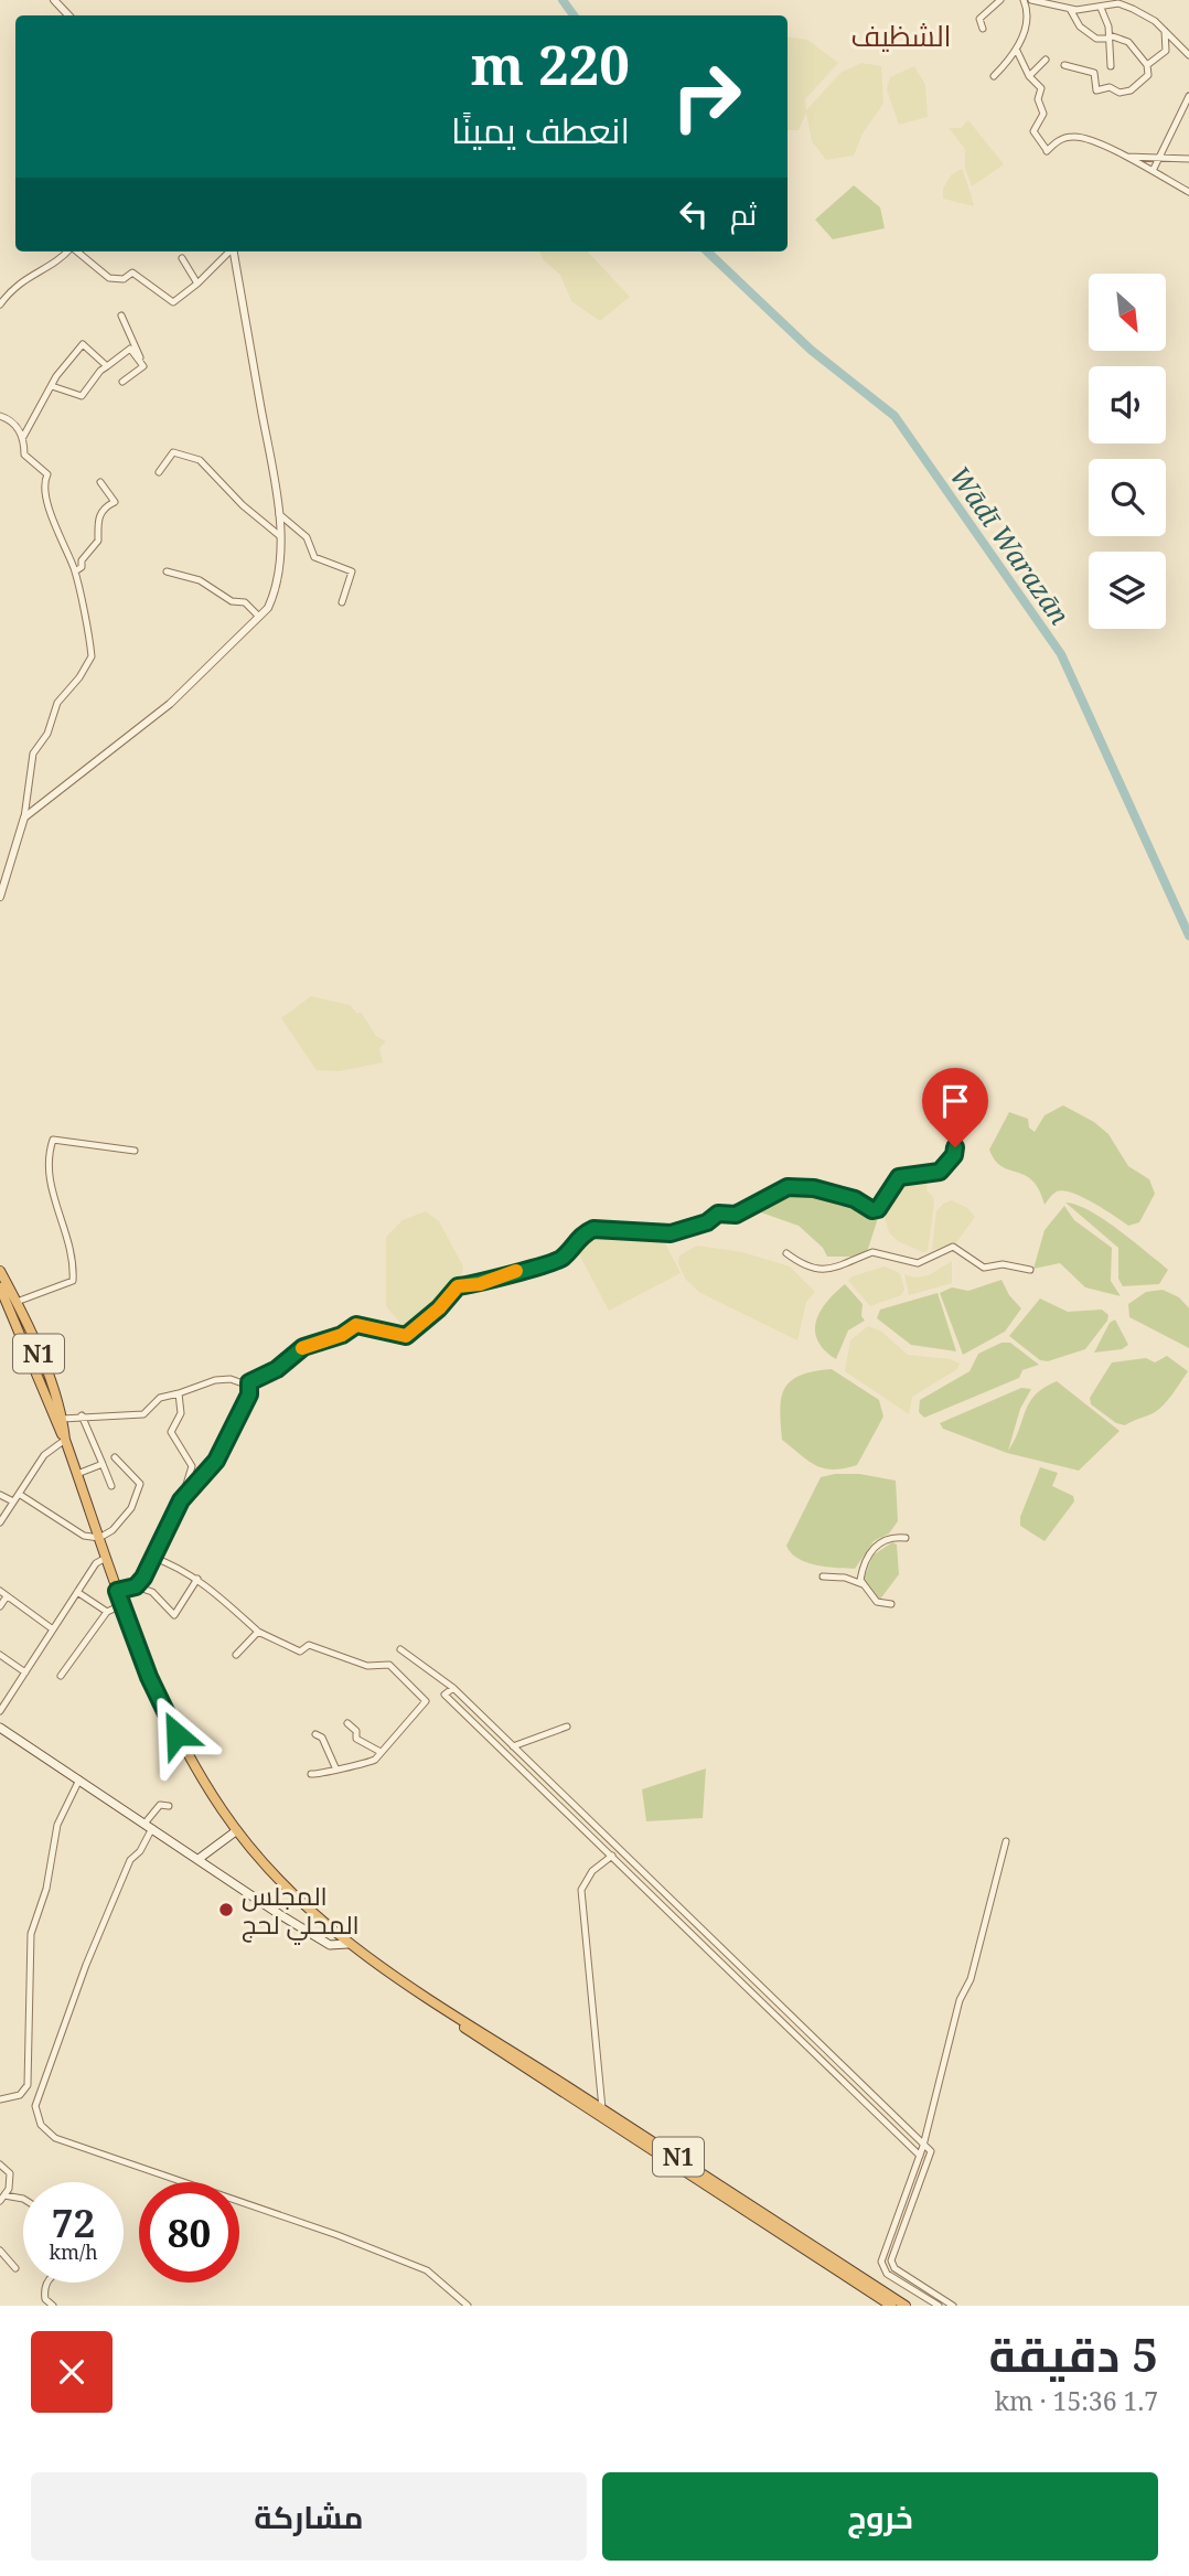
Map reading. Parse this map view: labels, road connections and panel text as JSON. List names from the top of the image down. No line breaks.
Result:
{"streets":{"highway":["N1"]},"districts":["الشظيف"],"water":["Wādī Warazān"],"places":["المجلس المحلي لحج"],"north":"bottom right","page":{"turn":["220 m","انعطف يمينًا"],"then":"ثم","speed":"72 km/h","limit":"80","heading":["5 دقيقة","1.7 km · 15:36"],"buttons":["خروج","مشاركة"]}}
